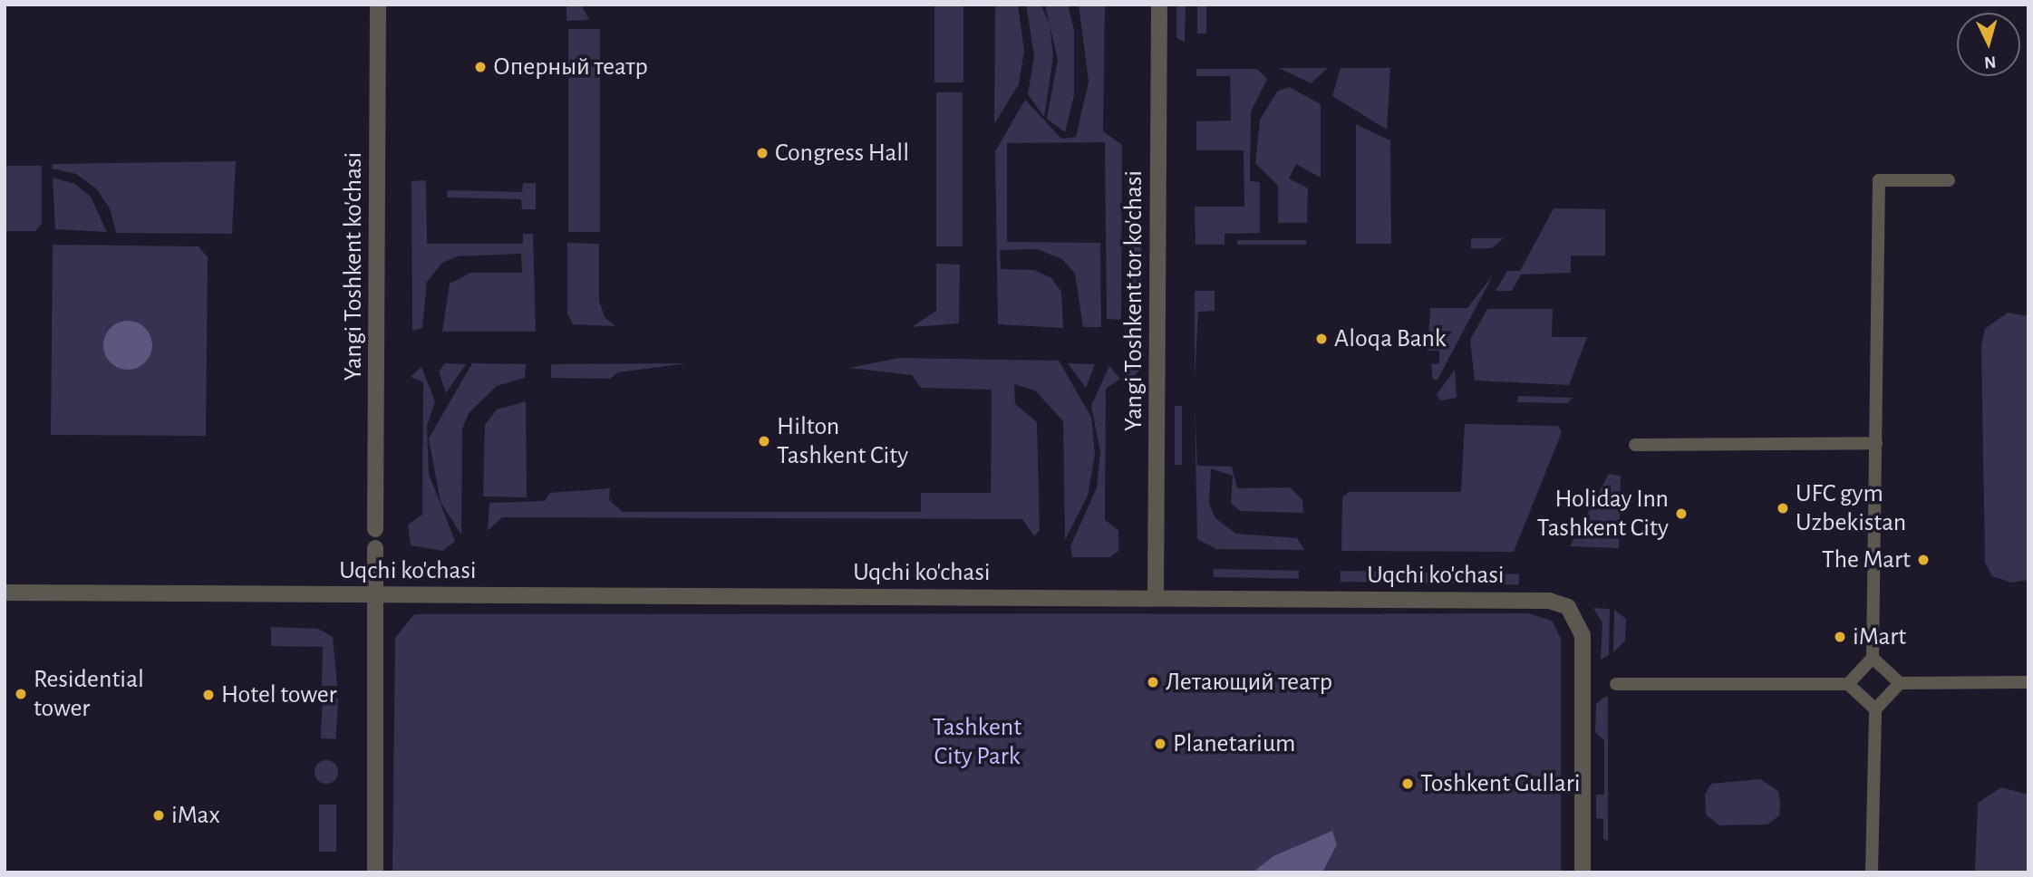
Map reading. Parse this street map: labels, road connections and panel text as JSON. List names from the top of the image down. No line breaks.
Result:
{"streets":{"street":["Yangi Toshkent ko'chasi","Yangi Toshkent tor ko'chasi","Uqchi ko'chasi"]},"crossings":[["Yangi Toshkent tor ko'chasi","Uqchi ko'chasi"]],"parks":["Tashkent City Park"],"places":["Оперный театр","Congress Hall","Aloqa Bank","Hilton Tashkent City","UFC gym Uzbekistan","Holiday Inn Tashkent City","The Mart","iMart","Летающий театр","Residential tower","Hotel tower","Planetarium","Toshkent Gullari","iMax"],"north":"bottom"}
